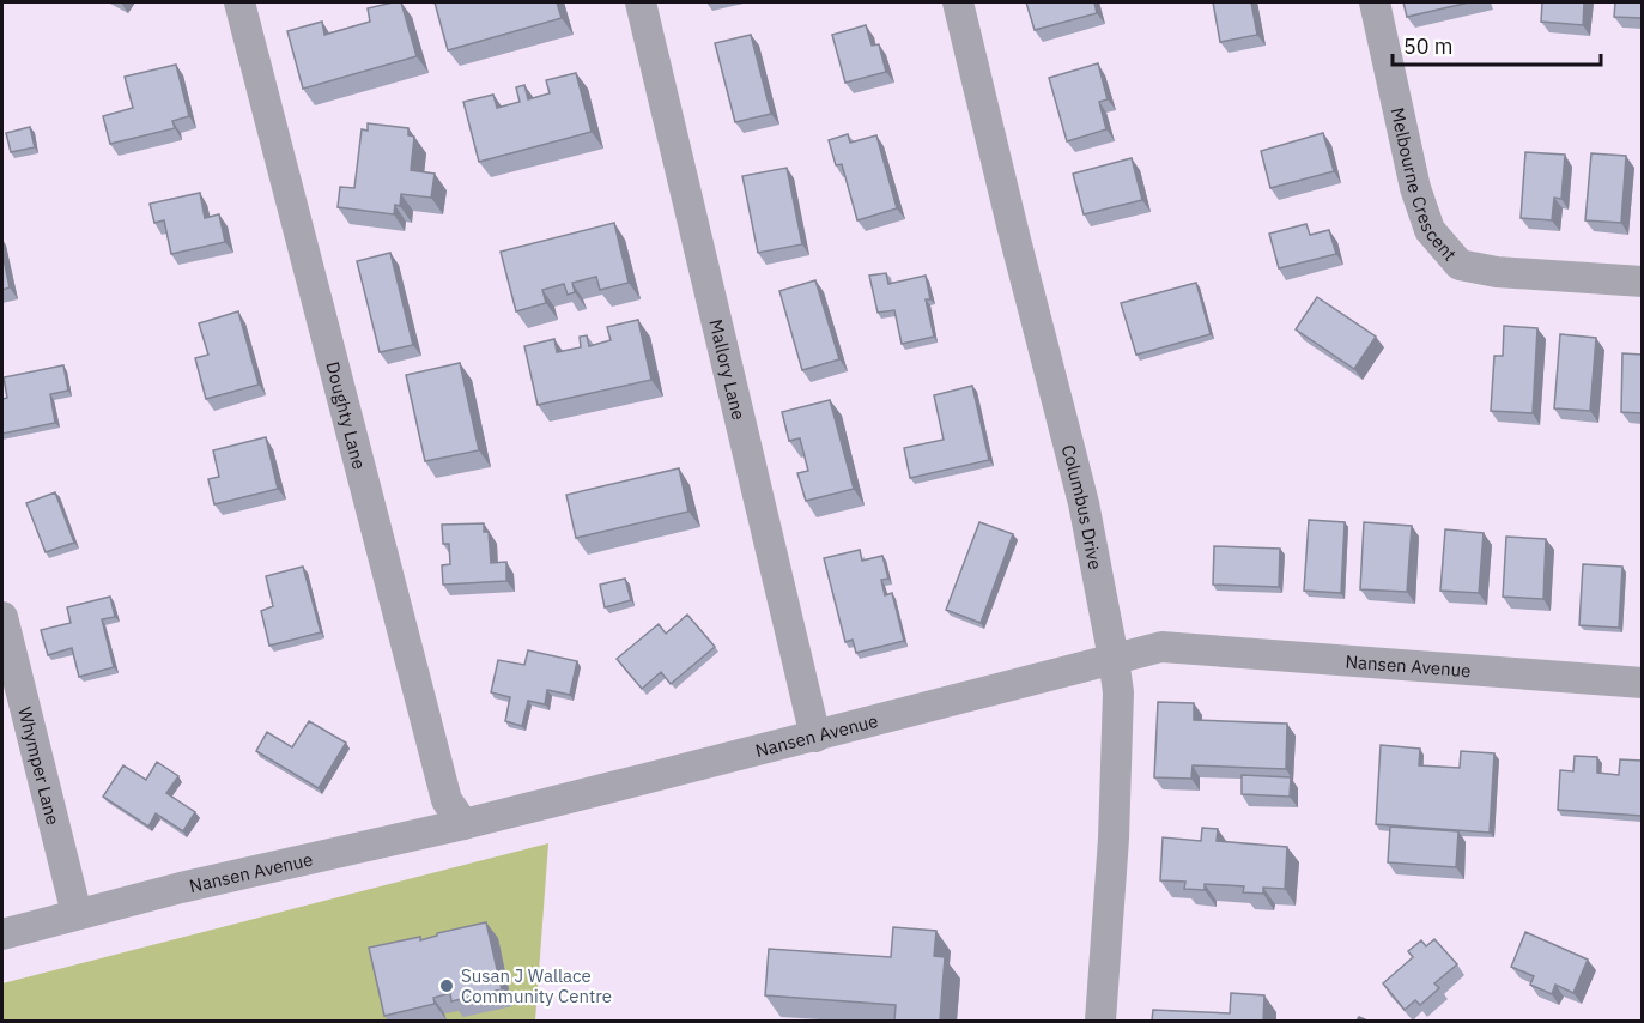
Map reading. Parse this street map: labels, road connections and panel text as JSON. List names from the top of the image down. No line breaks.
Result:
{"streets":{"street":["Melbourne Crescent","Mallory Lane","Doughty Lane","Columbus Drive","Nansen Avenue","Whymper Lane"]},"crossings":[["Mallory Lane","Nansen Avenue"],["Doughty Lane","Nansen Avenue"],["Columbus Drive","Nansen Avenue"],["Nansen Avenue","Whymper Lane"]],"places":["Susan J Wallace Community Centre"],"scale_bar":"50 m"}
